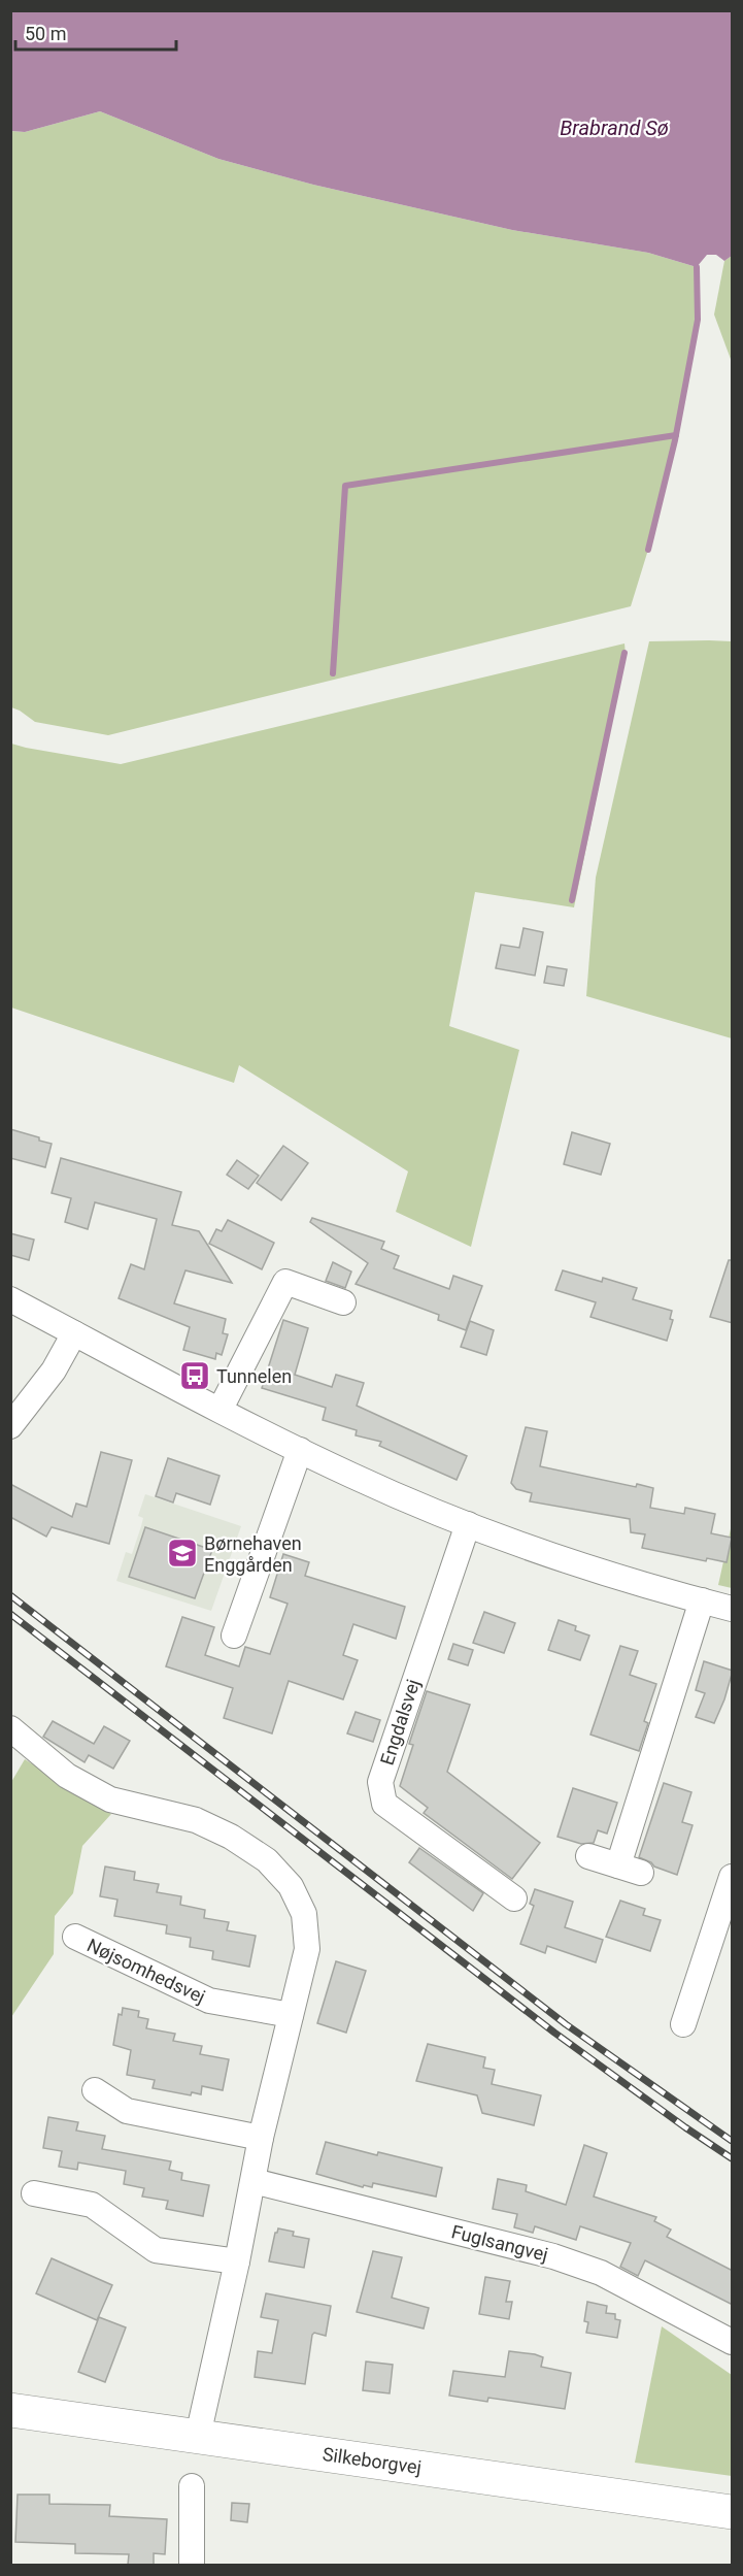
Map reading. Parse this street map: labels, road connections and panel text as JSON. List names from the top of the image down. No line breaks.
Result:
{"streets":{"main road":["Silkeborgvej"],"street":["Engdalsvej","Nøjsomhedsvej","Fuglsangvej"]},"water":["Brabrand Sø"],"places":{"bus stop":["Tunnelen"],"school or university":["Børnehaven Enggården"]},"scale_bar":"50 m"}
